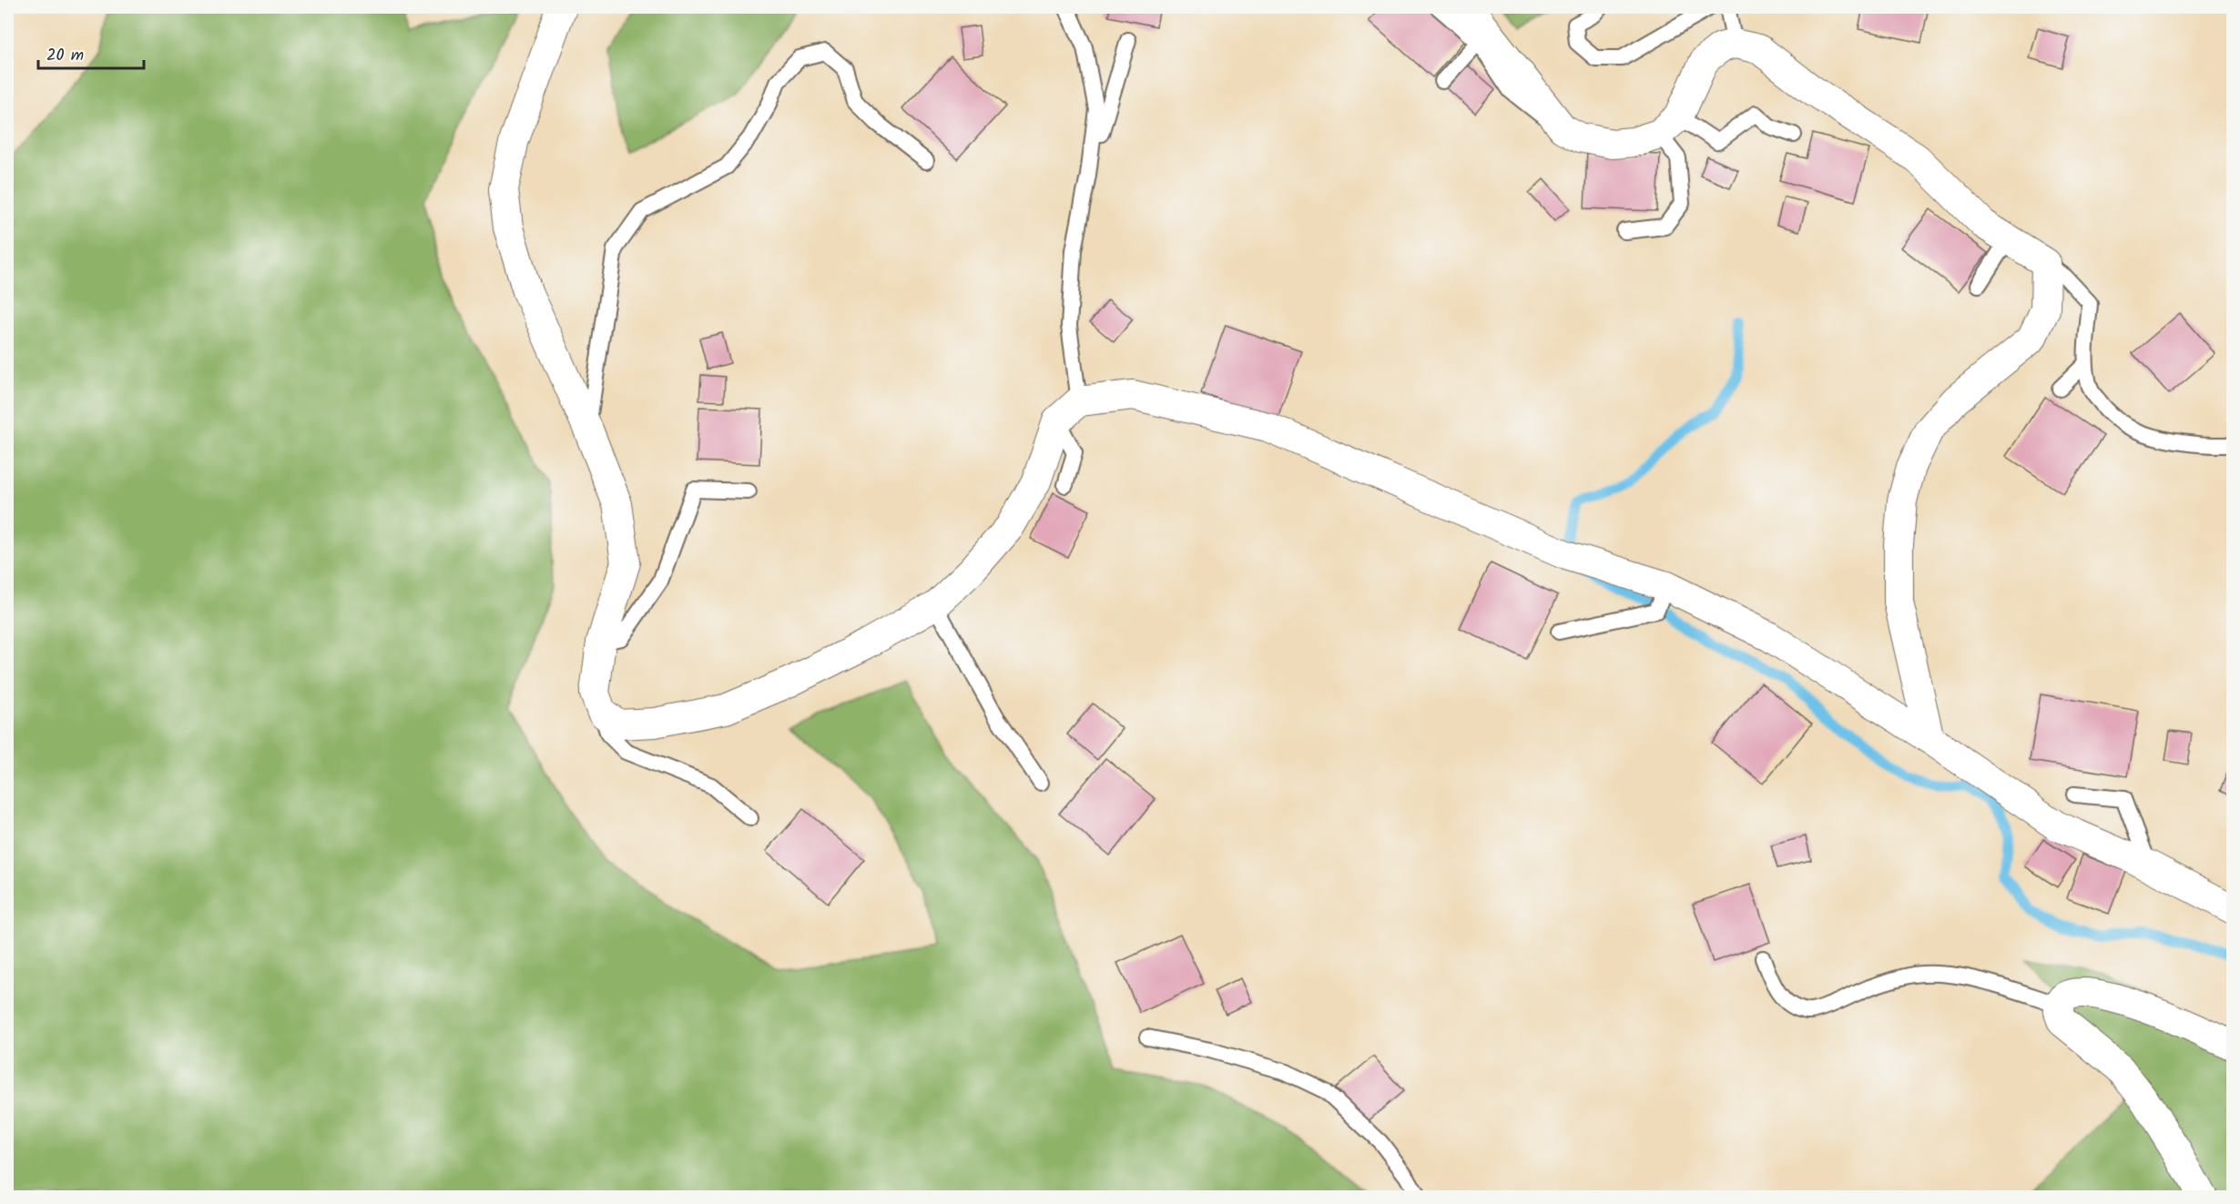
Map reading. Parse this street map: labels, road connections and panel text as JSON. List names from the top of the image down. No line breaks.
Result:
{"scale_bar":"20 m"}
